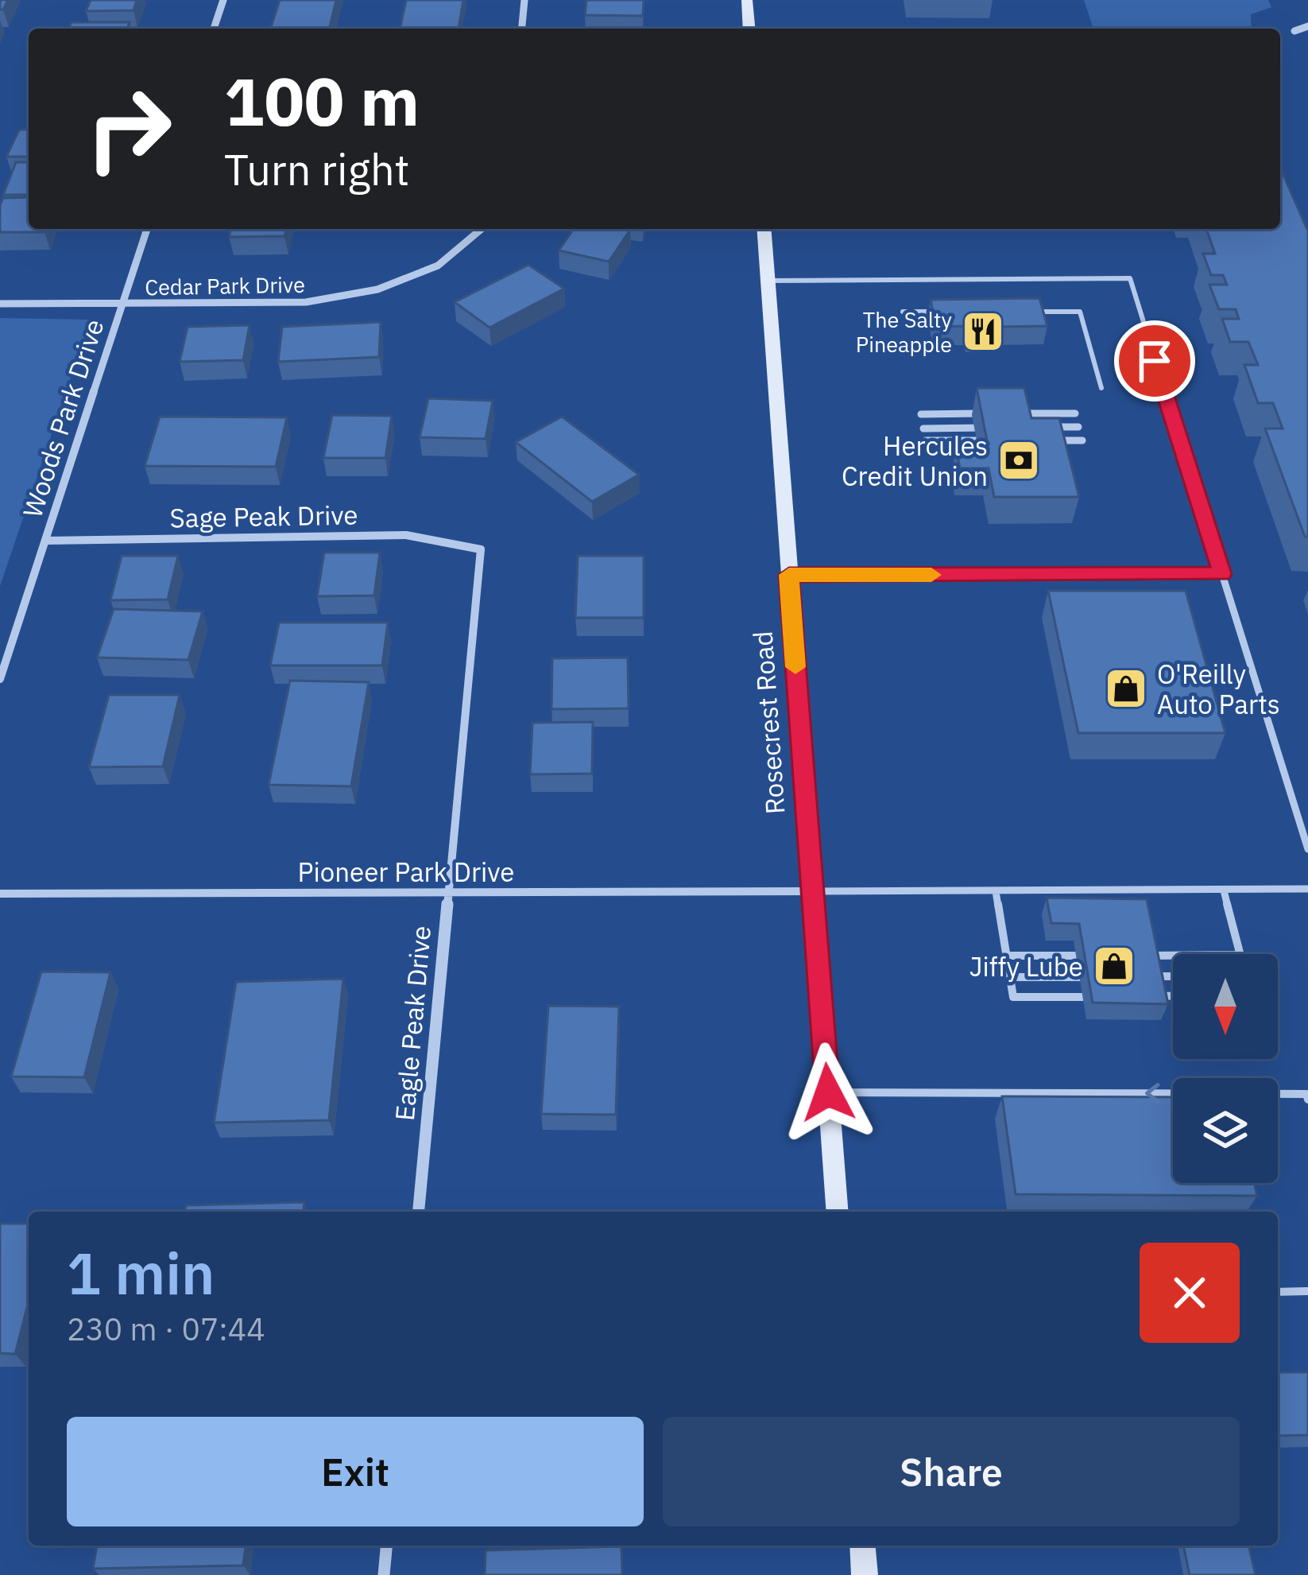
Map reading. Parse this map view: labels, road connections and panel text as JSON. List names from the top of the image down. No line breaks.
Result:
{"streets":{"main road":["Rosecrest Road"],"street":["Cedar Park Drive","Woods Park Drive","Sage Peak Drive","Pioneer Park Drive","Eagle Peak Drive"]},"crossings":[["Cedar Park Drive","Woods Park Drive"],["Woods Park Drive","Sage Peak Drive"],["Sage Peak Drive","Eagle Peak Drive"],["Rosecrest Road","Pioneer Park Drive"],["Pioneer Park Drive","Eagle Peak Drive"]],"places":{"restaurant":["The Salty Pineapple"],"bank":["Hercules Credit Union"],"shop":["O'Reilly Auto Parts","Jiffy Lube"]},"north":"bottom","page":{"turn":["100 m","Turn right"],"heading":["1 min","230 m · 07:44"],"buttons":["Exit","Share"]}}
